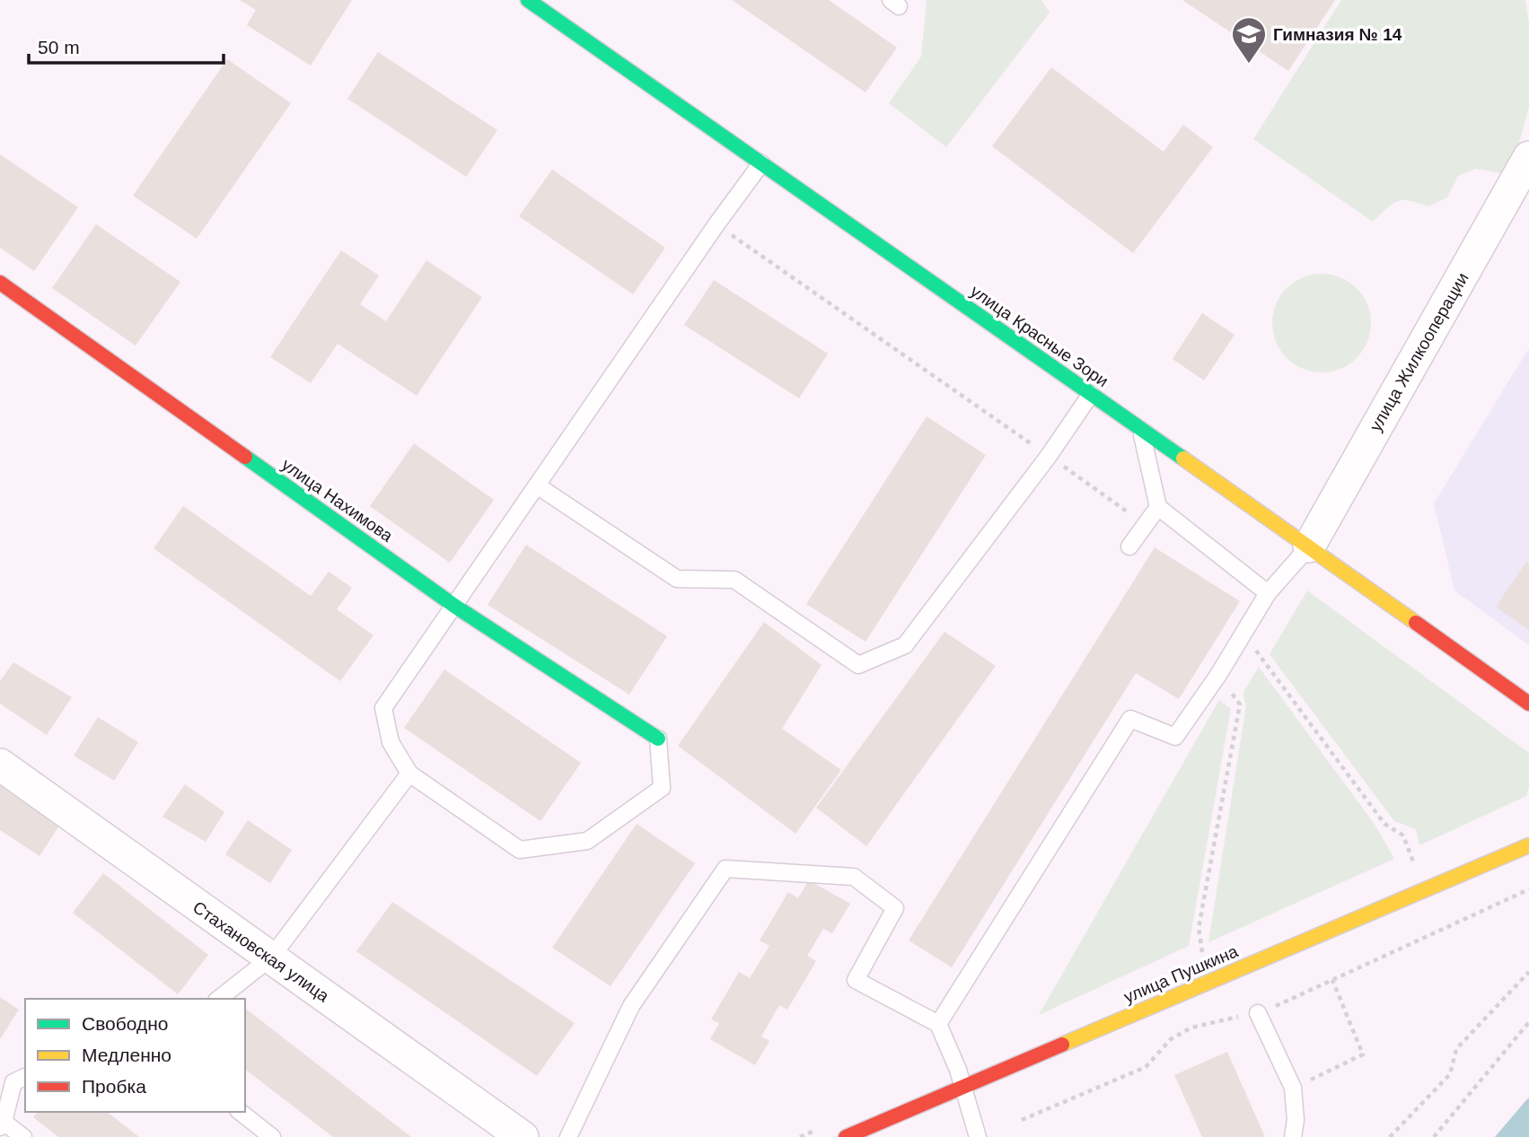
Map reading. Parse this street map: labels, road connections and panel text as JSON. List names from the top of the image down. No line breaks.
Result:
{"streets":{"street":["улица Красные Зори","улица Жилкооперации","улица Нахимова","Стахановская улица","улица Пушкина"]},"crossings":[["улица Красные Зори","улица Жилкооперации"]],"places":{"school or university":["Гимназия № 14"]},"legend":["Свободно","Медленно","Пробка"],"scale_bar":"50 m"}
